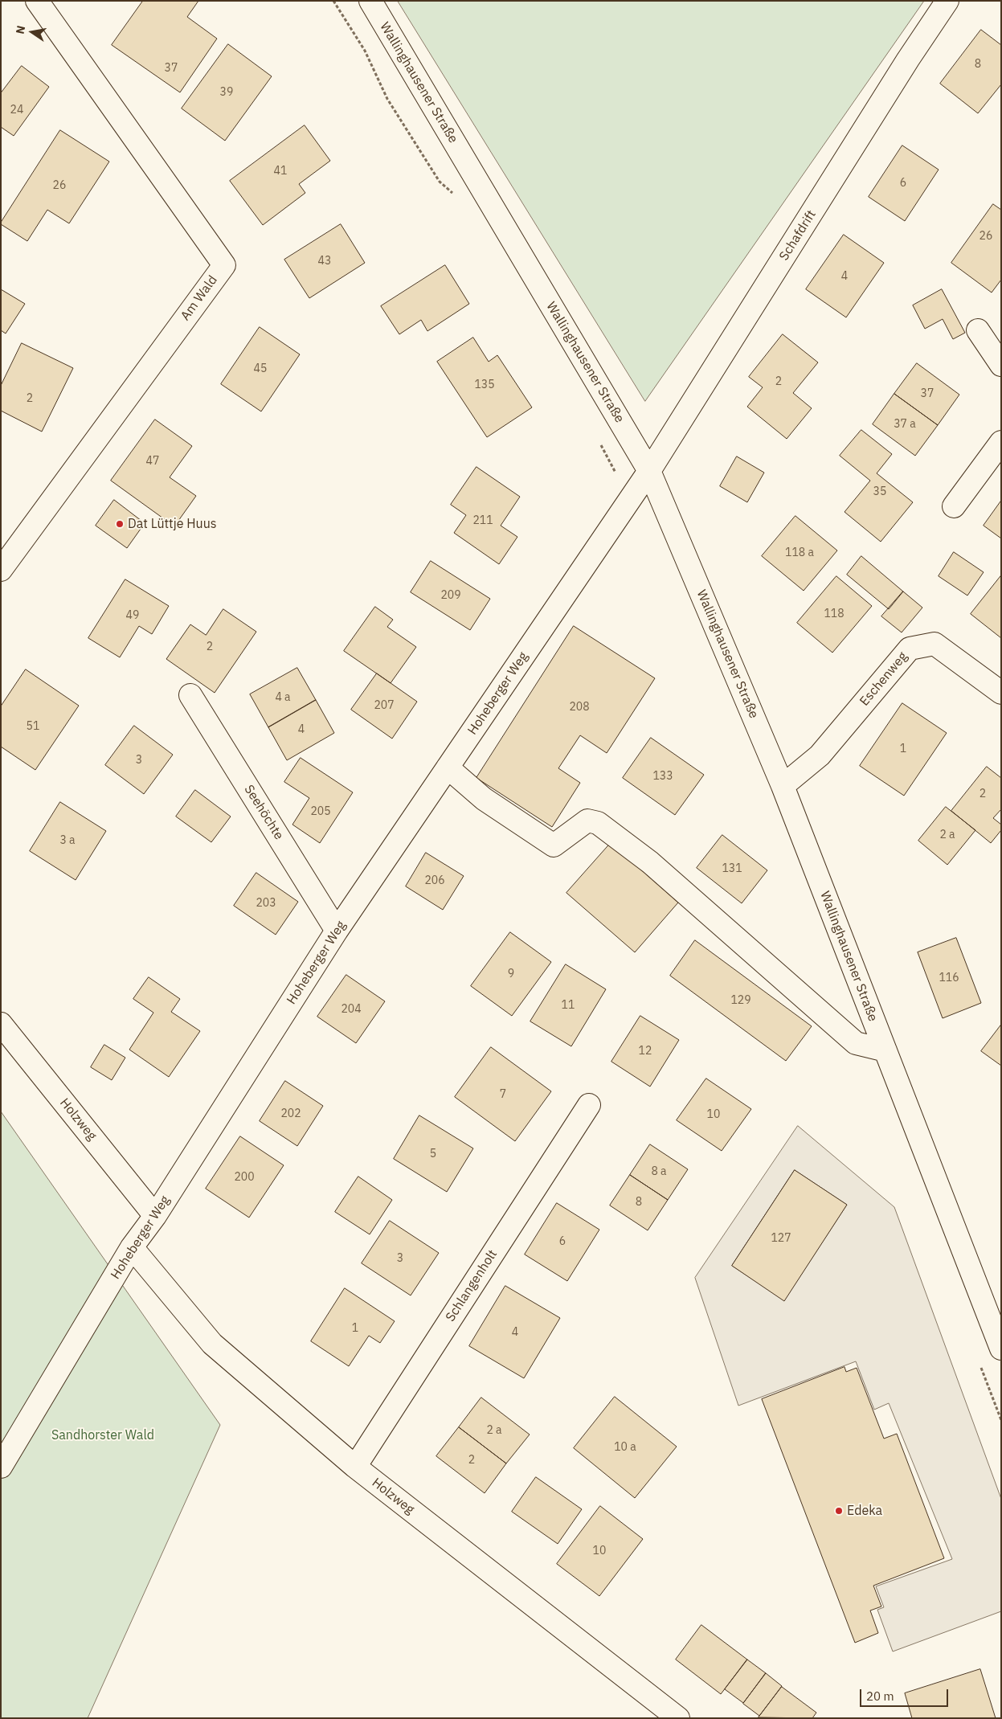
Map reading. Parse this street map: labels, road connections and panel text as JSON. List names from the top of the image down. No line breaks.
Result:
{"streets":{"street":["Wallinghausener Straße","Schafdrift","Am Wald","Eschenweg","Hoheberger Weg","Seehöchte","Holzweg","Schlangenholt"]},"crossings":[["Wallinghausener Straße","Schafdrift"],["Wallinghausener Straße","Eschenweg"],["Wallinghausener Straße","Hoheberger Weg"],["Schafdrift","Hoheberger Weg"],["Hoheberger Weg","Seehöchte"],["Hoheberger Weg","Holzweg"],["Holzweg","Schlangenholt"]],"parks":["Sandhorster Wald"],"places":["Dat Lüttje Huus","Edeka"],"house_numbers":["8","37","39","24","41","6","26","26","43","4","45","2","135","37","2","37 a","47","35","211","118 a","209","118","49","2","4 a","207","208","51","4","1","3","133","2","205","2 a","3 a","131","206","203","9","116","129","11","204","12","7","202","10","5","8 a","200","8","127","6","3","1","4","2 a","10 a","2","10"],"scale_bar":"20 m","north":"left"}
